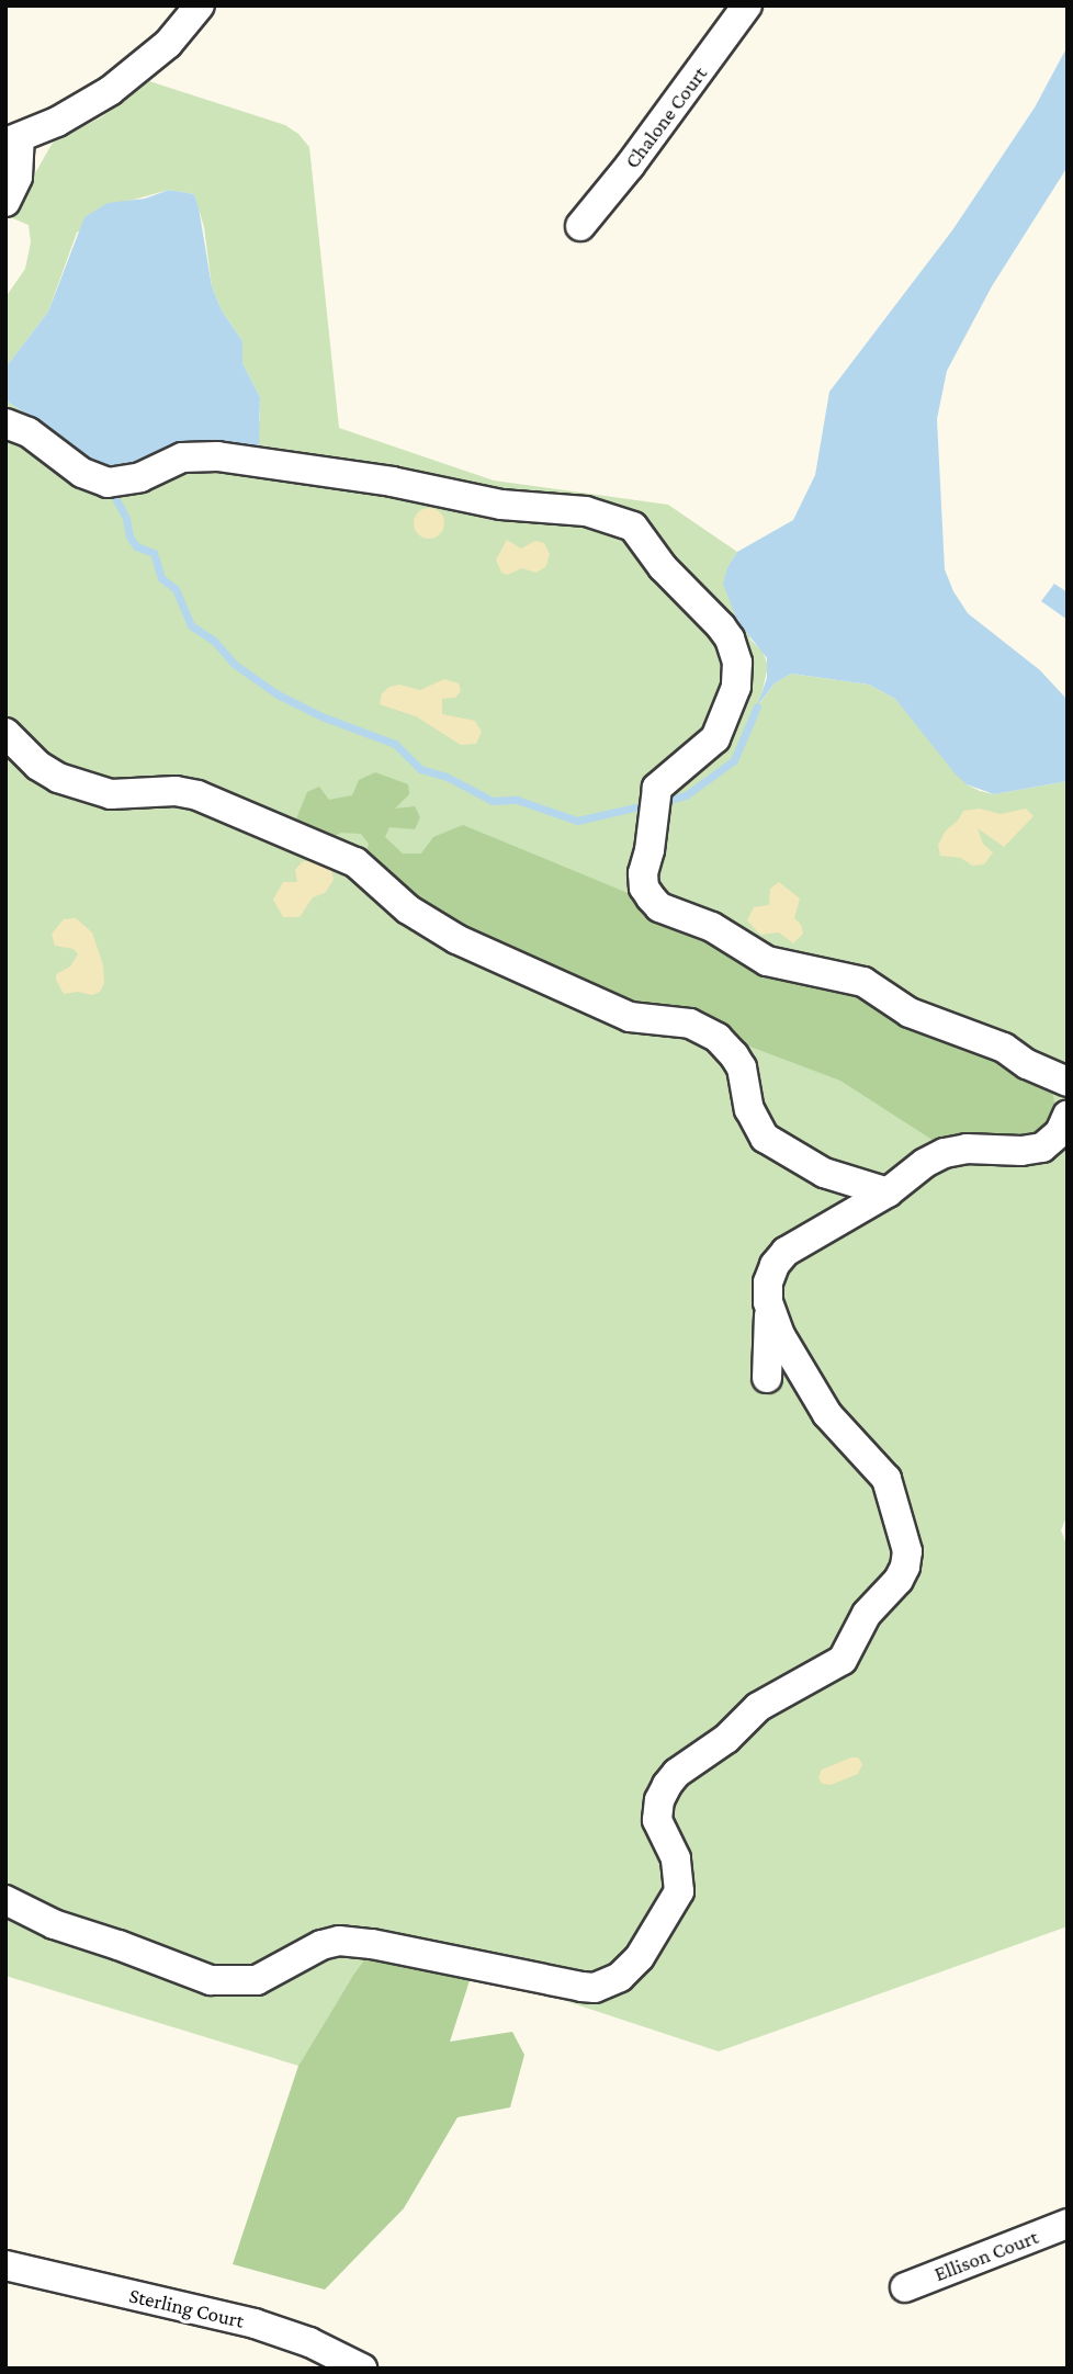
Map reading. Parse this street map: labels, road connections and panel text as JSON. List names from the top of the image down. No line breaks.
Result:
{"streets":{"street":["Chalone Court","Ellison Court","Sterling Court"]}}
